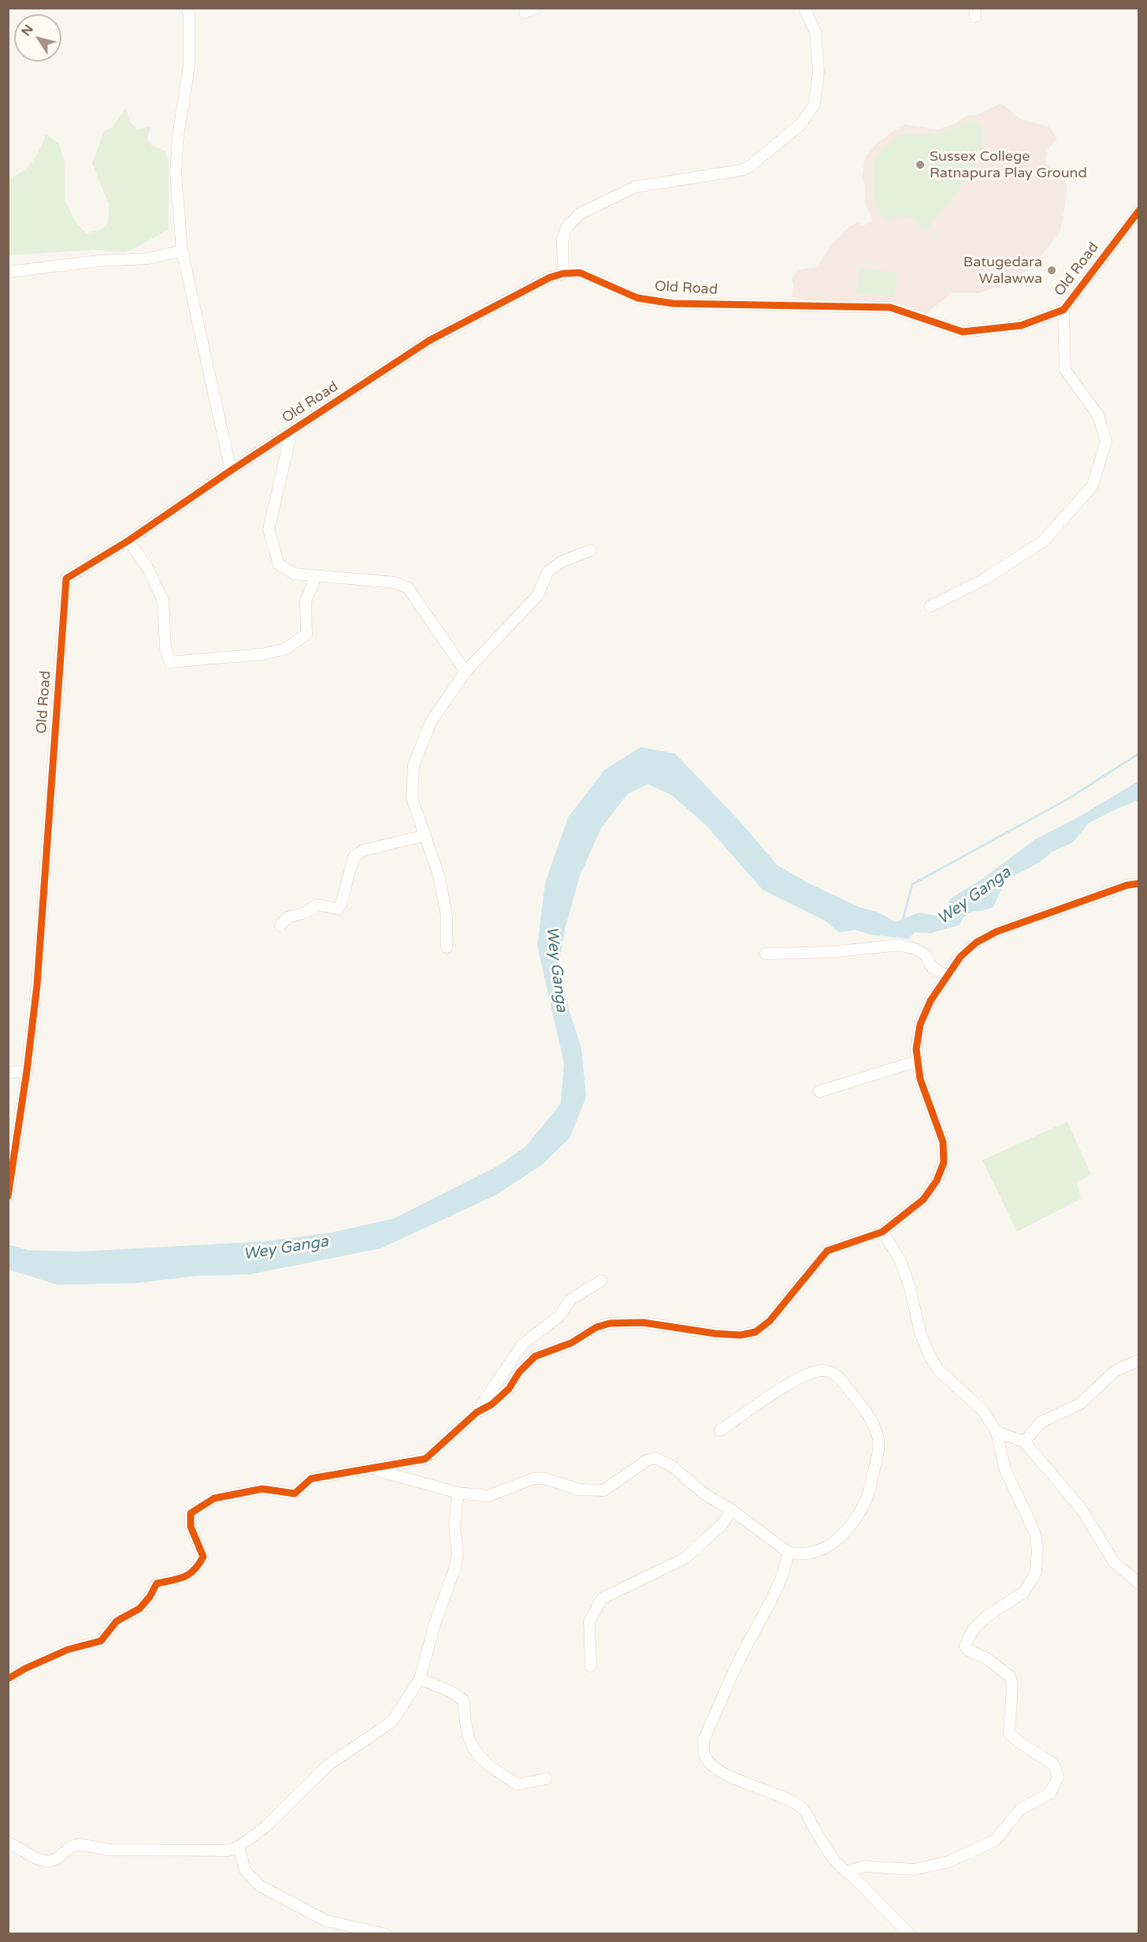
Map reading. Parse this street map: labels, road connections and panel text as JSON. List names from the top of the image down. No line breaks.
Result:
{"streets":{"street":["Old Road"]},"water":["Wey Ganga"],"places":["Sussex College Ratnapura Play Ground","Batugedara Walawwa"],"north":"top left"}
